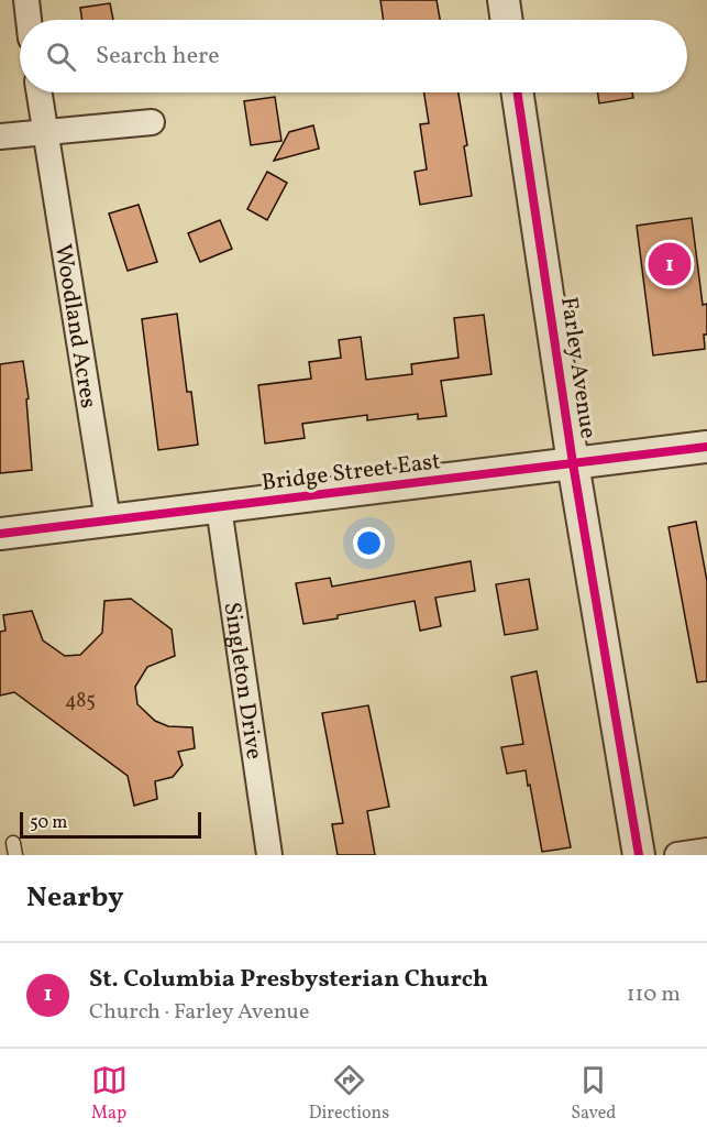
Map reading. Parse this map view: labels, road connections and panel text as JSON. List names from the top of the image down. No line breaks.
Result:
{"streets":{"street":["Woodland Acres","Farley Avenue","Bridge Street East","Singleton Drive"]},"crossings":[["Woodland Acres","Bridge Street East"],["Farley Avenue","Bridge Street East"],["Bridge Street East","Singleton Drive"]],"house_numbers":["485"],"scale_bar":"50 m","page":{"search":"Search here","pins":"1","scale":"50 m","heading":"Nearby","list":[{"mark":"1","name":"St. Columbia Presbysterian Church","note":"Church · Farley Avenue","value":"110 m"}],"nav":["Map","Directions","Saved"]}}
